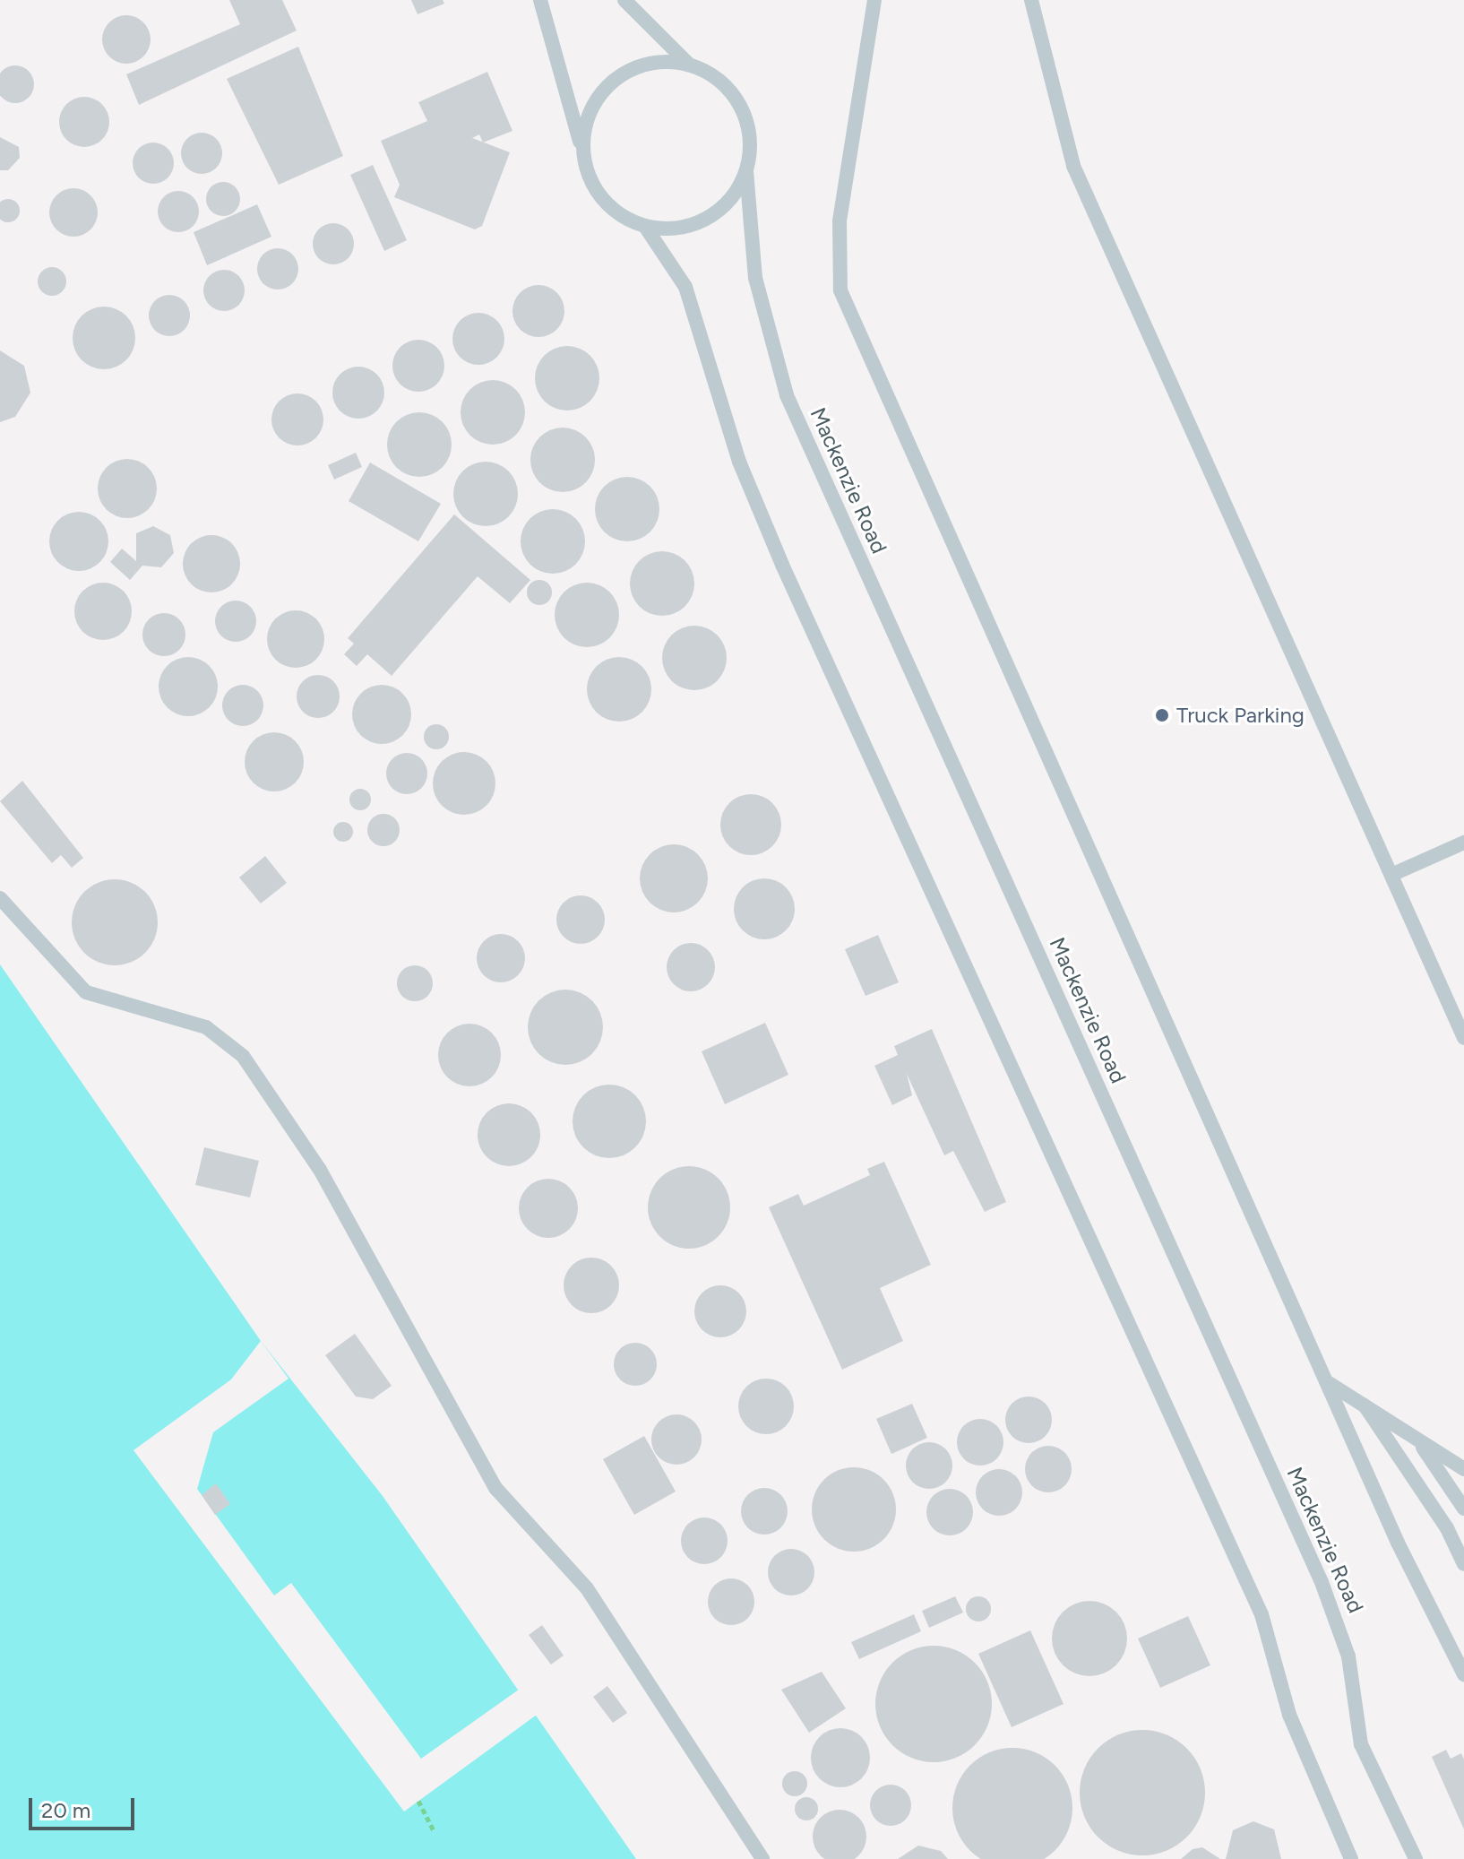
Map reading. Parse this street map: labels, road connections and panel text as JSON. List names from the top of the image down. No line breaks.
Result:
{"streets":{"lane":["Mackenzie Road"]},"places":["Truck Parking"],"scale_bar":"20 m"}
